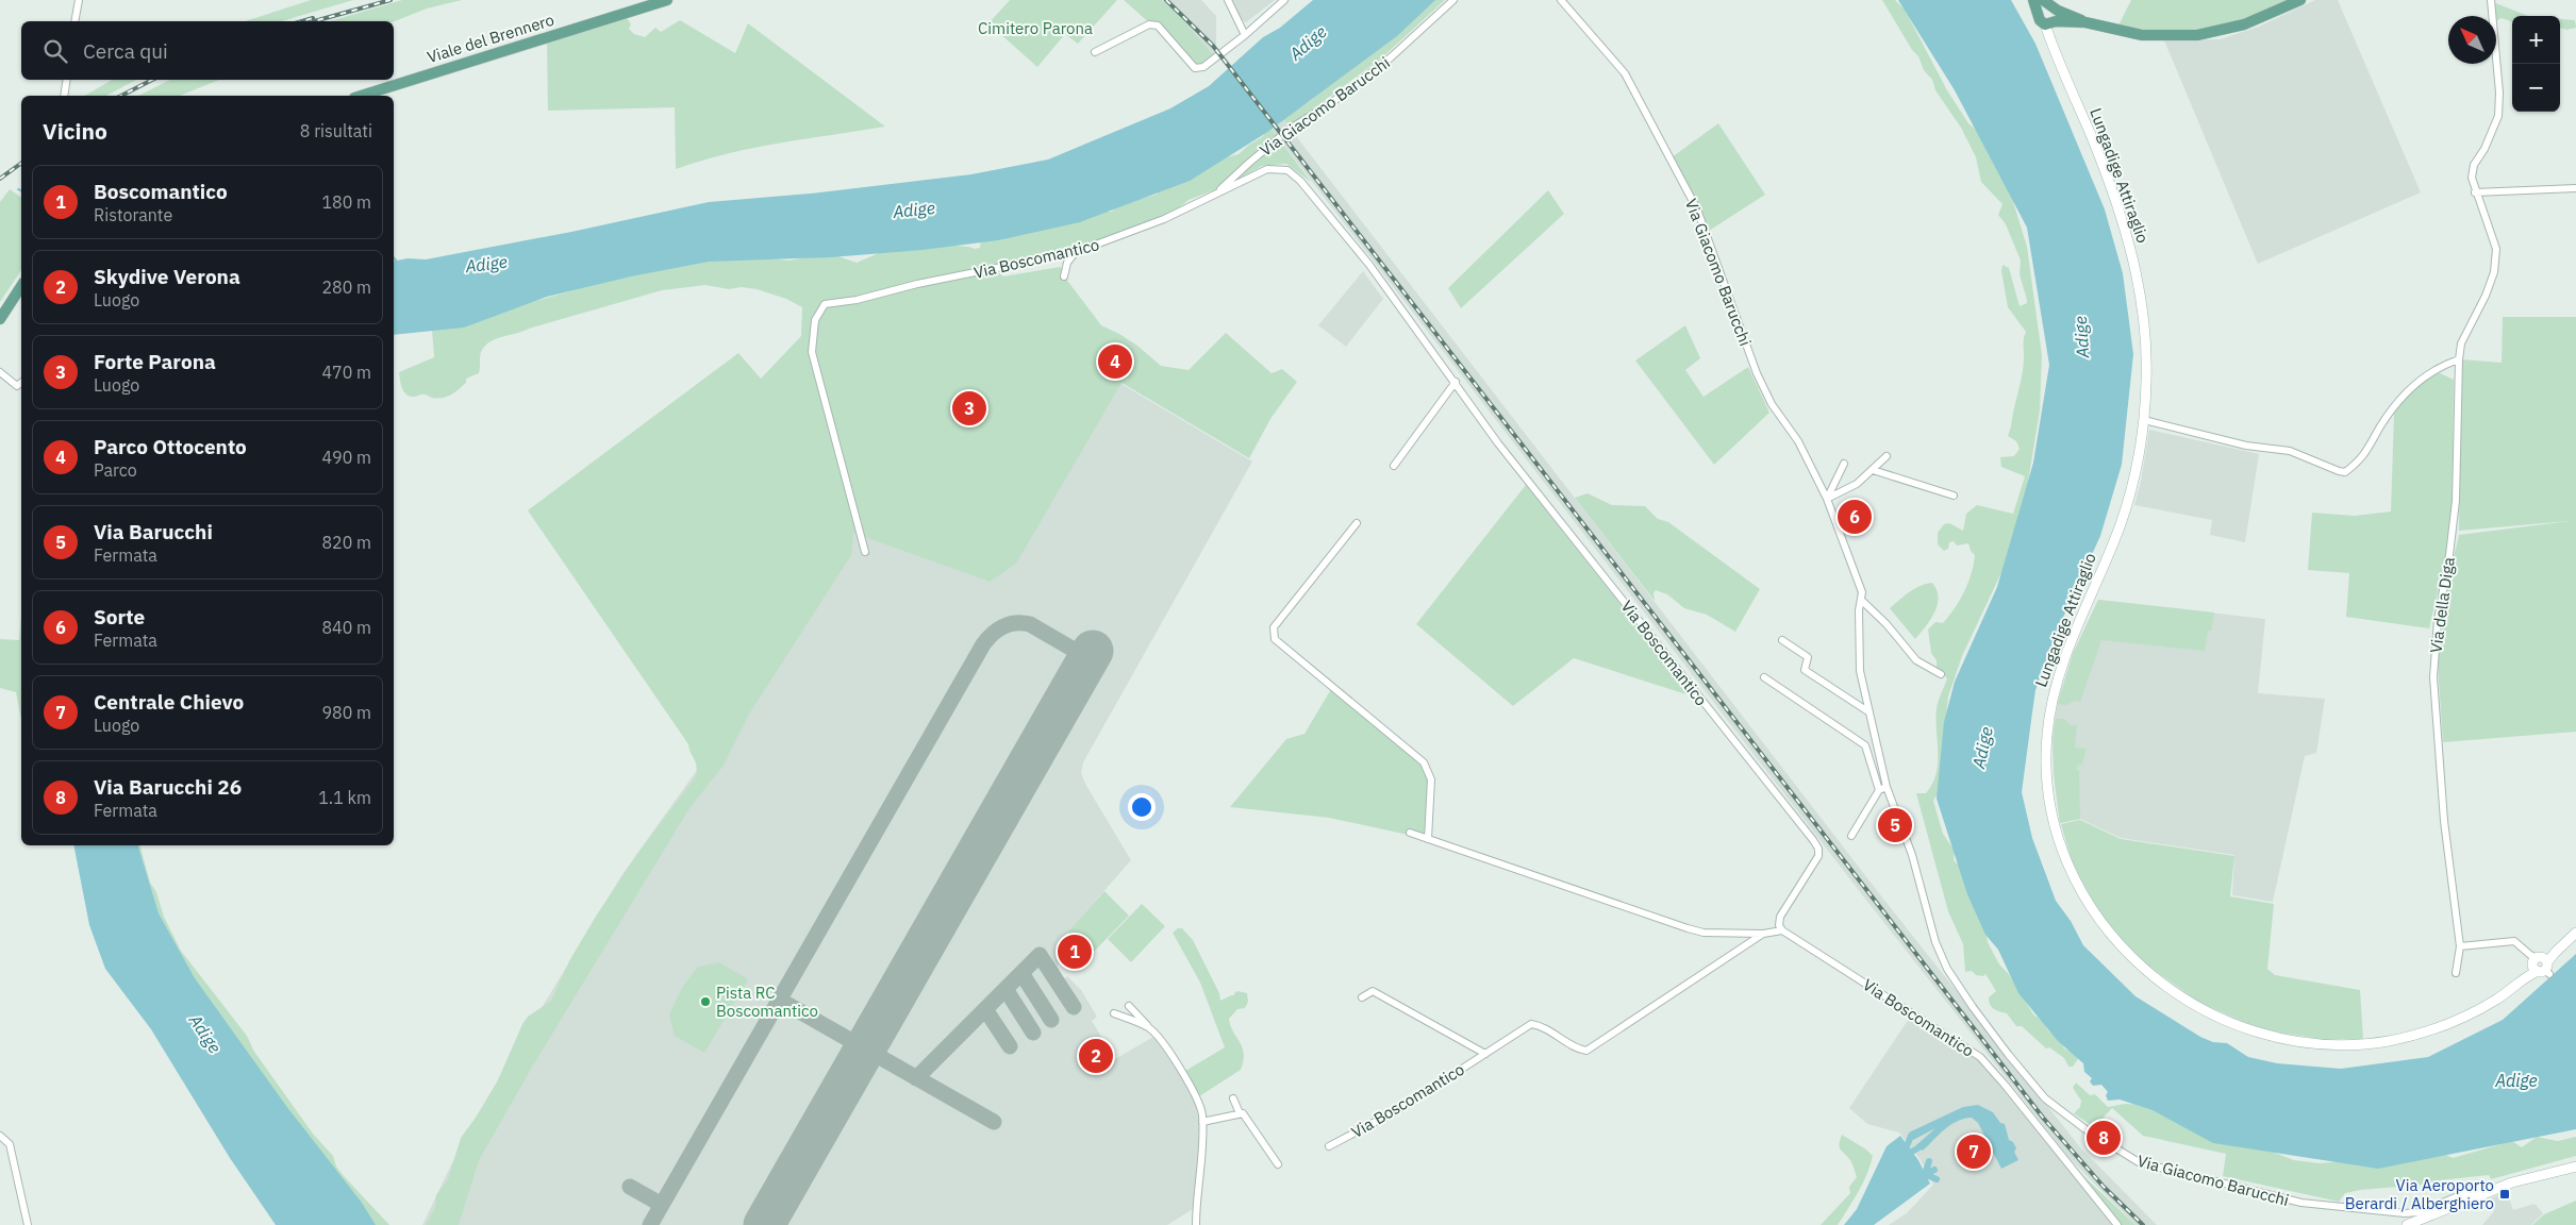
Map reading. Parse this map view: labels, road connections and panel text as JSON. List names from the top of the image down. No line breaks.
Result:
{"streets":{"main road":["Viale del Brennero","Lungadige Attiraglio"],"street":["Via Giacomo Barucchi","Via Boscomantico","Via della Diga"]},"crossings":[["Via Giacomo Barucchi","Via Boscomantico"]],"water":["Adige"],"parks":["Cimitero Parona"],"places":{"other":["Pista RC Boscomantico"],"transit":["Via Aeroporto Berardi / Alberghiero"]},"north":"top left","page":{"map_buttons":["+","−"],"search":"Cerca qui","heading":["Vicino","8 risultati"],"list":[{"mark":"1","name":"Boscomantico","note":"Ristorante","value":"180 m"},{"mark":"2","name":"Skydive Verona","note":"Luogo","value":"280 m"},{"mark":"3","name":"Forte Parona","note":"Luogo","value":"470 m"},{"mark":"4","name":"Parco Ottocento","note":"Parco","value":"490 m"},{"mark":"5","name":"Via Barucchi","note":"Fermata","value":"820 m"},{"mark":"6","name":"Sorte","note":"Fermata","value":"840 m"},{"mark":"7","name":"Centrale Chievo","note":"Luogo","value":"980 m"},{"mark":"8","name":"Via Barucchi 26","note":"Fermata","value":"1.1 km"}],"pins":["4","3","6","5","1","2","8","7"]}}
